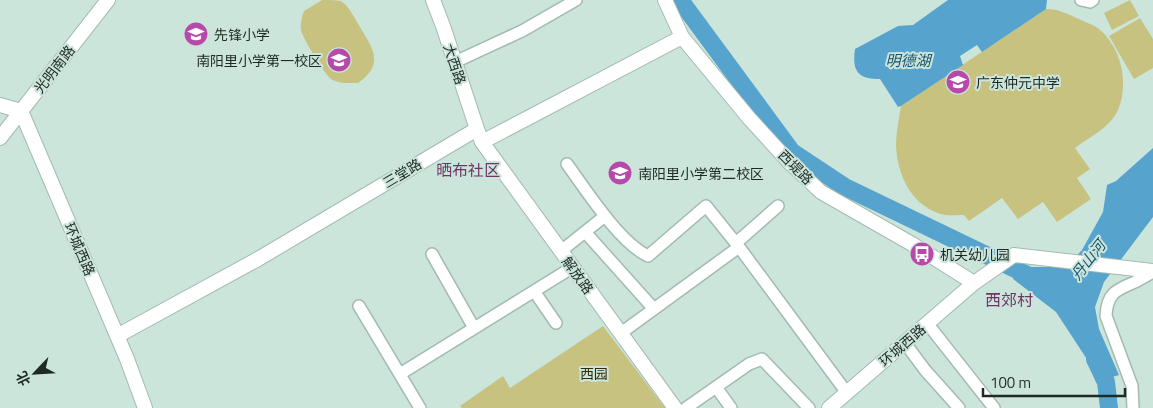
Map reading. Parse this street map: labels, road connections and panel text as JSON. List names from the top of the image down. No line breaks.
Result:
{"streets":{"street":["大西路","光明南路","西堤路","三堂路","环城西路","解放路"]},"crossings":[["大西路","三堂路"],["光明南路","环城西路"],["西堤路","环城西路"],["三堂路","环城西路"]],"districts":["晒布社区","西郊村"],"water":["明德湖","丹山河"],"parks":["西园"],"places":{"school or university":["先锋小学","南阳里小学第一校区","广东仲元中学","南阳里小学第二校区"],"bus stop":["机关幼儿园"]},"scale_bar":"100 m","north":"bottom left"}
